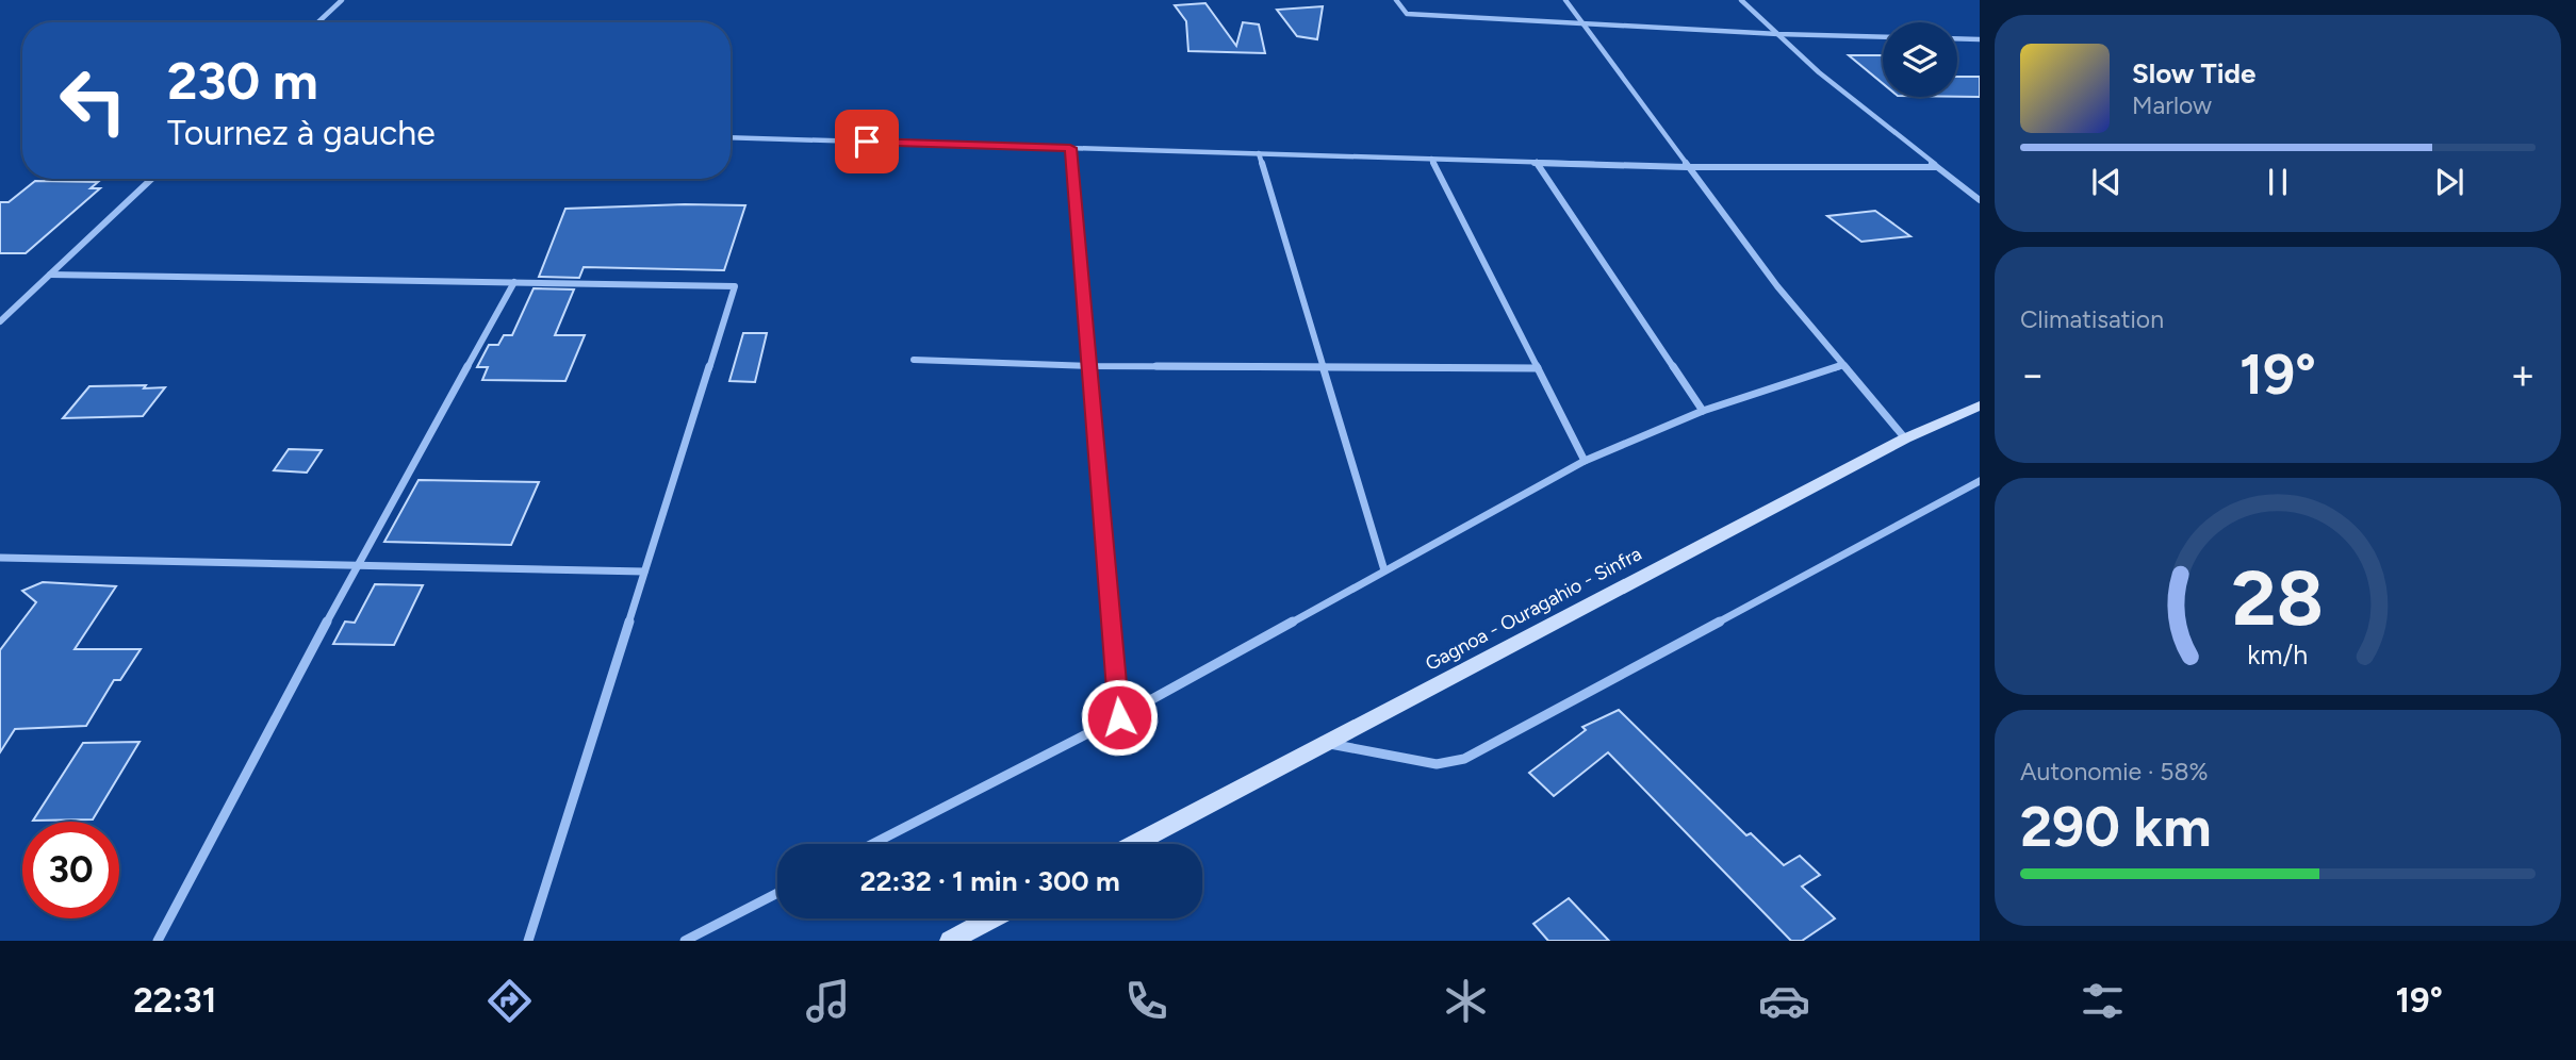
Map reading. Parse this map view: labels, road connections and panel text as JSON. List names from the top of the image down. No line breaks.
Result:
{"streets":{"main road":["Gagnoa - Ouragahio - Sinfra"]},"page":{"turn":["230 m","Tournez à gauche"],"song":["Slow Tide","Marlow"],"tile":["Climatisation",["Autonomie · 58%","290 km"]],"heat":["−","19°","+"],"limit":"30","trip":"22:32 · 1 min · 300 m","tabs":["22:31","19°"],"gauge":["28","km/h"]}}
